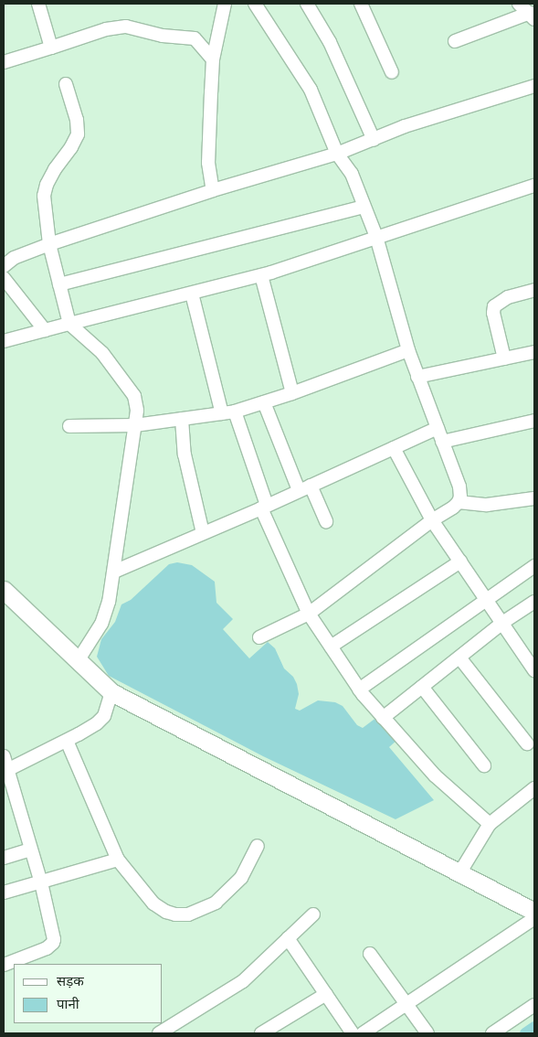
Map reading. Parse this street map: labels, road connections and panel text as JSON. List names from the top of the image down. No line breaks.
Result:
{"legend":["सड़क","पानी"]}
